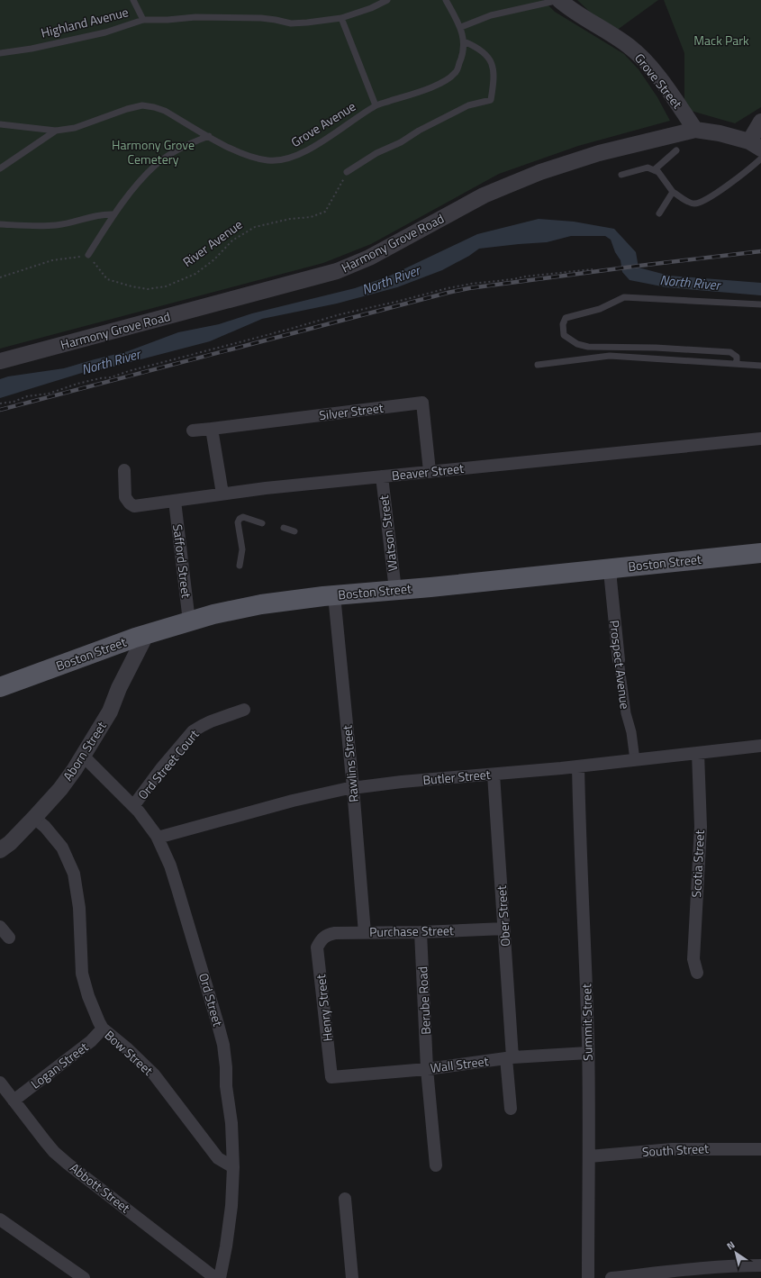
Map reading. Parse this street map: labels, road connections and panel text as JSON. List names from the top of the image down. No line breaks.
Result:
{"streets":{"main road":["Boston Street"],"street":["Grove Street","Harmony Grove Road","Silver Street","Beaver Street","Watson Street","Safford Street","Prospect Avenue","Aborn Street","Rawlins Street","Ord Street Court","Butler Street","Scotia Street","Ober Street","Purchase Street","Ord Street","Berube Road","Henry Street","Summit Street","Bow Street","Wall Street","Logan Street","South Street","Abbott Street"],"lane":["Highland Avenue","Grove Avenue"],"path":["River Avenue"]},"crossings":[["Grove Street","Harmony Grove Road"],["Silver Street","Beaver Street"],["Beaver Street","Watson Street"],["Beaver Street","Safford Street"],["Watson Street","Boston Street"],["Safford Street","Boston Street"],["Boston Street","Prospect Avenue"],["Boston Street","Aborn Street"],["Boston Street","Rawlins Street"],["Prospect Avenue","Butler Street"],["Aborn Street","Ord Street"],["Aborn Street","Bow Street"],["Rawlins Street","Butler Street"],["Rawlins Street","Purchase Street"],["Ord Street Court","Ord Street"],["Butler Street","Scotia Street"],["Butler Street","Ober Street"],["Butler Street","Ord Street"],["Butler Street","Summit Street"],["Ober Street","Purchase Street"],["Ober Street","Wall Street"],["Purchase Street","Berube Road"],["Purchase Street","Henry Street"],["Ord Street","Bow Street"],["Berube Road","Wall Street"],["Henry Street","Wall Street"],["Summit Street","Wall Street"],["Summit Street","South Street"],["Bow Street","Logan Street"],["Logan Street","Abbott Street"]],"water":["North River"],"parks":["Mack Park","Harmony Grove Cemetery"],"north":"top left"}
